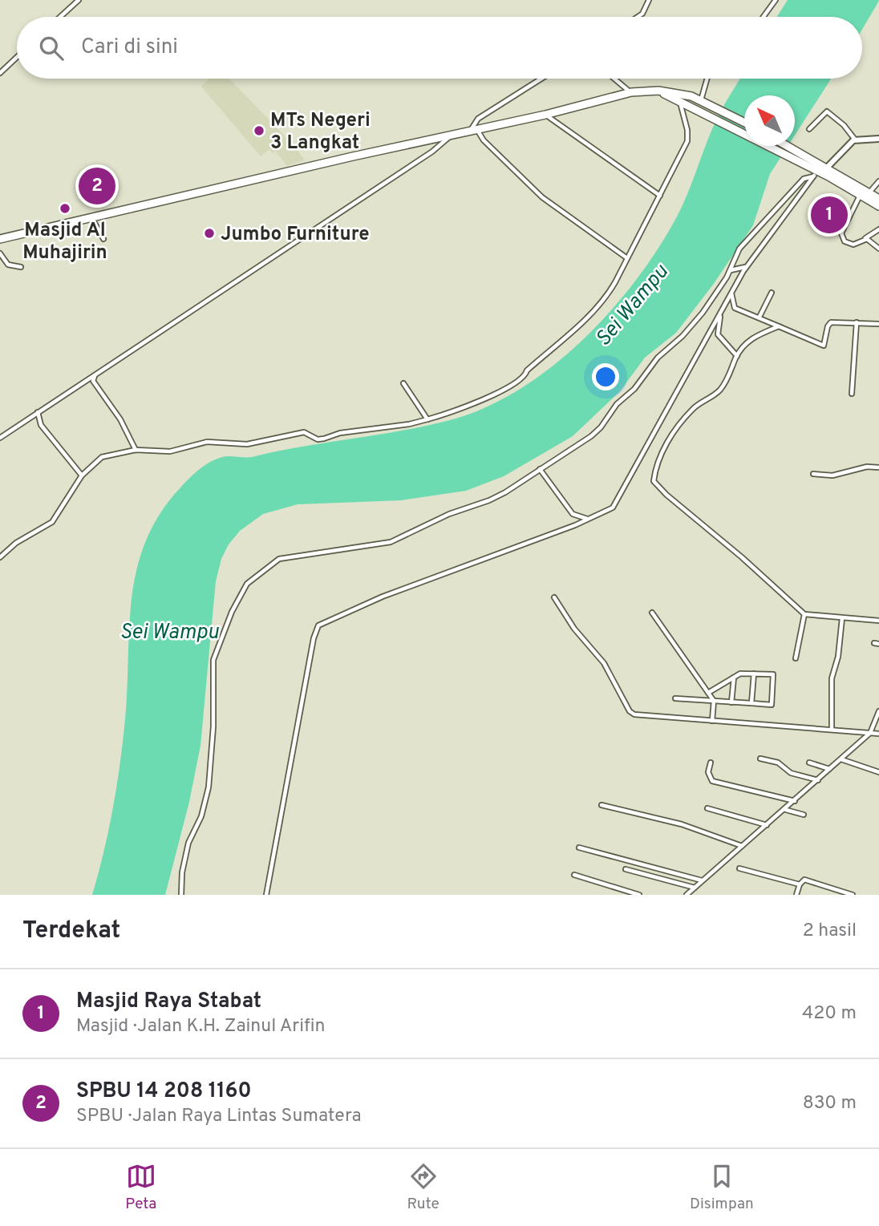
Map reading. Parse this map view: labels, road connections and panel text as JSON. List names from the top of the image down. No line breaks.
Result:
{"water":["Sei Wampu"],"places":["MTs Negeri 3 Langkat","Masjid Al Muhajirin","Jumbo Furniture"],"north":"top left","page":{"search":"Cari di sini","pins":["2","1"],"heading":["Terdekat","2 hasil"],"list":[{"mark":"1","name":"Masjid Raya Stabat","note":"Masjid · Jalan K.H. Zainul Arifin","value":"420 m"},{"mark":"2","name":"SPBU 14 208 1160","note":"SPBU · Jalan Raya Lintas Sumatera","value":"830 m"}],"nav":["Peta","Rute","Disimpan"]}}
